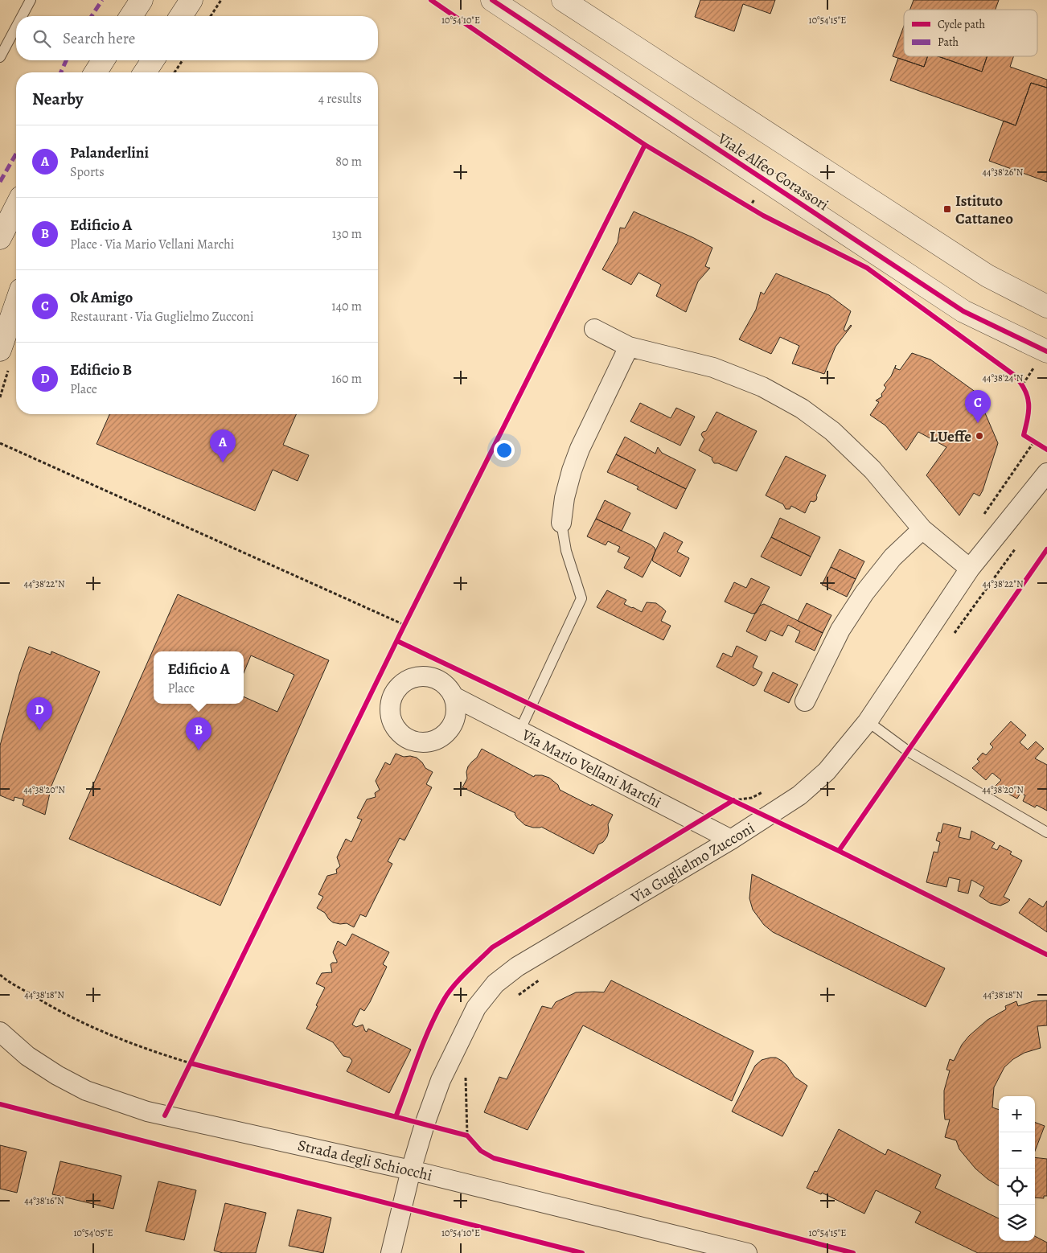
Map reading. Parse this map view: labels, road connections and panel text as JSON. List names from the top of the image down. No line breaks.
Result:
{"streets":{"street":["Viale Alfeo Corassori","Via Mario Vellani Marchi","Via Guglielmo Zucconi","Strada degli Schiocchi"]},"crossings":[["Via Mario Vellani Marchi","Via Guglielmo Zucconi"],["Via Guglielmo Zucconi","Strada degli Schiocchi"]],"places":{"transit":["Istituto Cattaneo"],"other":["LUeffe"]},"legend":["Cycle path","Path"],"page":{"search":"Search here","heading":["Nearby","4 results"],"list":[{"mark":"A","name":"Palanderlini","note":"Sports","value":"80 m"},{"mark":"B","name":"Edificio A","note":"Place · Via Mario Vellani Marchi","value":"130 m"},{"mark":"C","name":"Ok Amigo","note":"Restaurant · Via Guglielmo Zucconi","value":"140 m"},{"mark":"D","name":"Edificio B","note":"Place","value":"160 m"}],"pins":["C","A","D","B"],"popup":["Edificio A","Place"],"map_buttons":["+","−"]},"coordinates":["10°54'10\"E","10°54'15\"E","44°38'26\"N","44°38'24\"N","44°38'22\"N","44°38'20\"N","44°38'18\"N","44°38'16\"N","10°54'05\"E"]}
